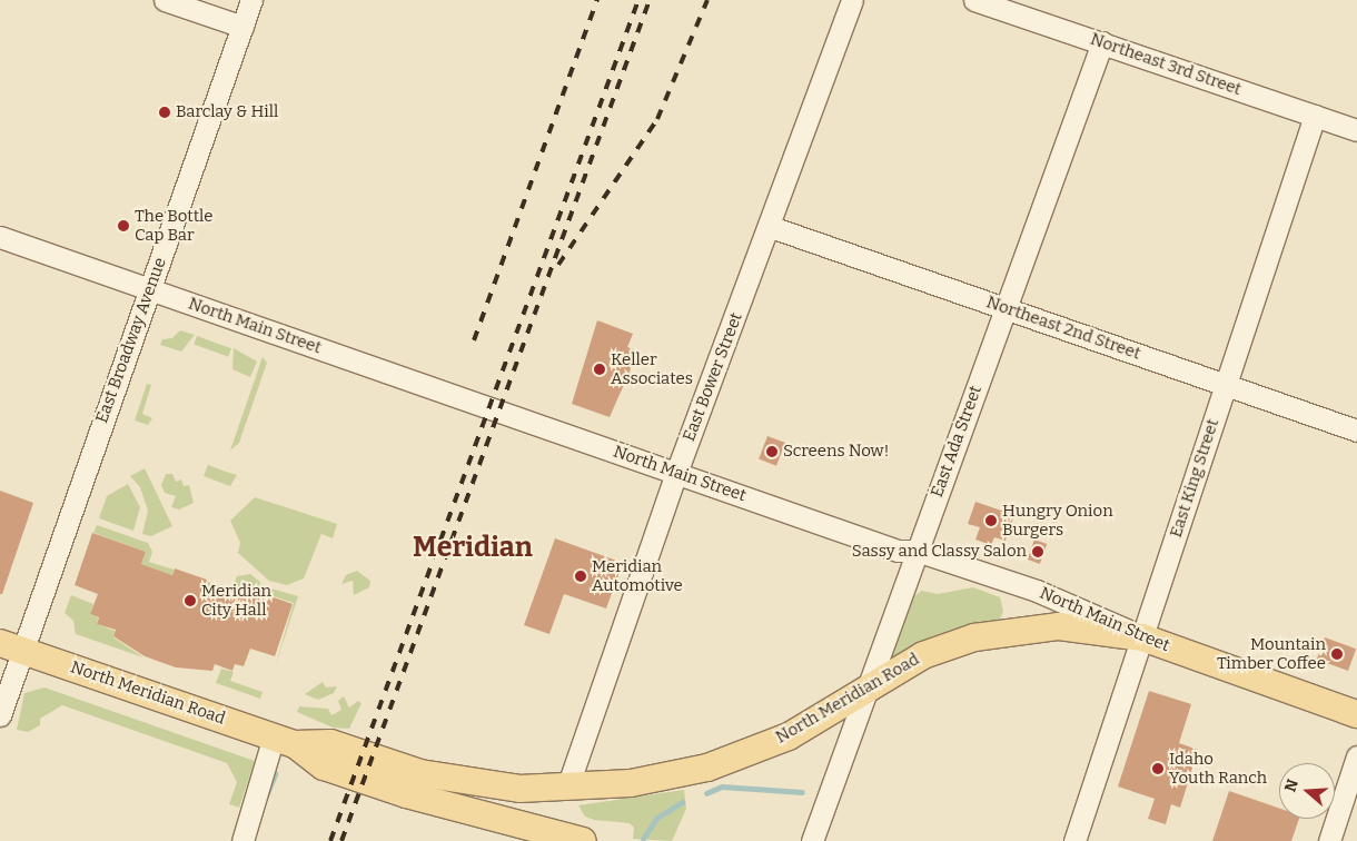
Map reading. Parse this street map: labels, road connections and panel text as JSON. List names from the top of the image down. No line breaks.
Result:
{"streets":{"main road":["North Main Street","North Meridian Road"],"street":["Northeast 3rd Street","Northeast 2nd Street","East Broadway Avenue","East Bower Street","East Ada Street","East King Street"]},"crossings":[["Northeast 3rd Street","East Ada Street"],["Northeast 3rd Street","East King Street"],["North Main Street","East Broadway Avenue"],["North Main Street","East Bower Street"],["North Main Street","East Ada Street"],["North Main Street","East King Street"],["North Main Street","North Meridian Road"],["Northeast 2nd Street","East Bower Street"],["Northeast 2nd Street","East Ada Street"],["Northeast 2nd Street","East King Street"],["East Broadway Avenue","North Meridian Road"],["East Bower Street","North Meridian Road"],["East Ada Street","North Meridian Road"],["East King Street","North Meridian Road"]],"districts":["Meridian"],"places":["Barclay & Hill","The Bottle Cap Bar","Keller Associates","Screens Now!","Hungry Onion Burgers","Sassy and Classy Salon","Meridian Automotive","Meridian City Hall","Mountain Timber Coffee","Idaho Youth Ranch"],"north":"left"}
